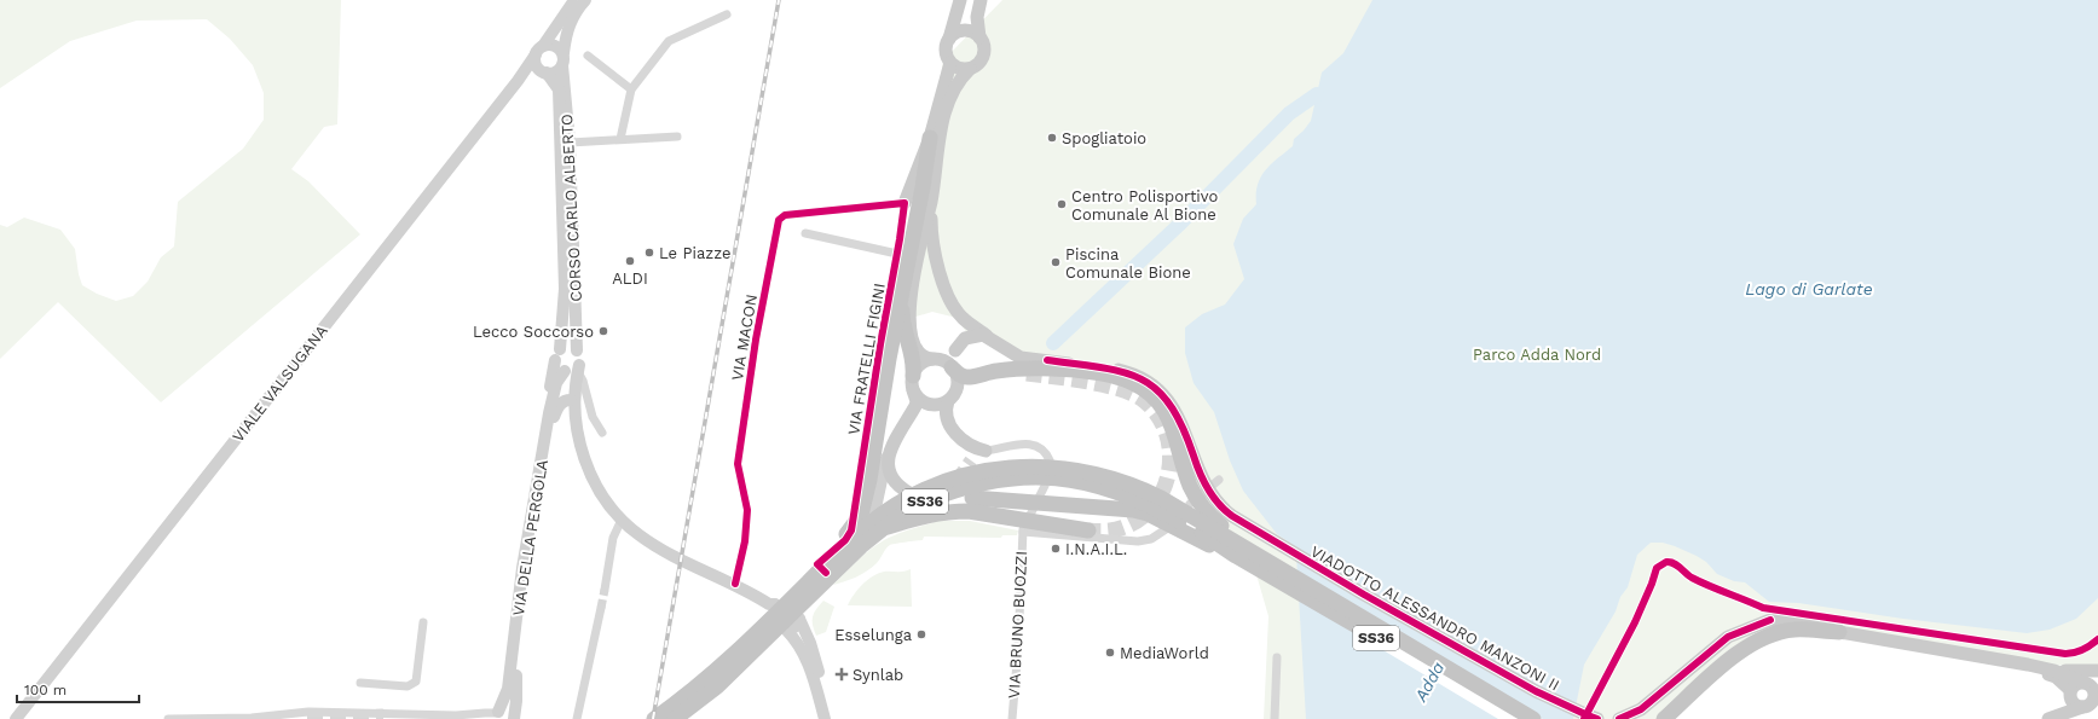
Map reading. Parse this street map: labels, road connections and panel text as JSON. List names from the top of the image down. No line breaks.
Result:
{"streets":{"highway":["SS36"],"main road":["CORSO CARLO ALBERTO","VIALE VALSUGANA","VIA DELLA PERGOLA","VIADOTTO ALESSANDRO MANZONI II"],"street":["VIA MACON","VIA FRATELLI FIGINI","VIA BRUNO BUOZZI"]},"crossings":[["CORSO CARLO ALBERTO","VIALE VALSUGANA"],["CORSO CARLO ALBERTO","VIA DELLA PERGOLA"],["VIA MACON","VIA FRATELLI FIGINI"]],"water":["Lago di Garlate","Adda"],"parks":["Parco Adda Nord"],"places":{"other":["Spogliatoio","Centro Polisportivo Comunale Al Bione","Le Piazze","ALDI","Piscina Comunale Bione","Lecco Soccorso","I.N.A.I.L.","Esselunga","MediaWorld"],"health":["Synlab"]},"scale_bar":"100 m"}
